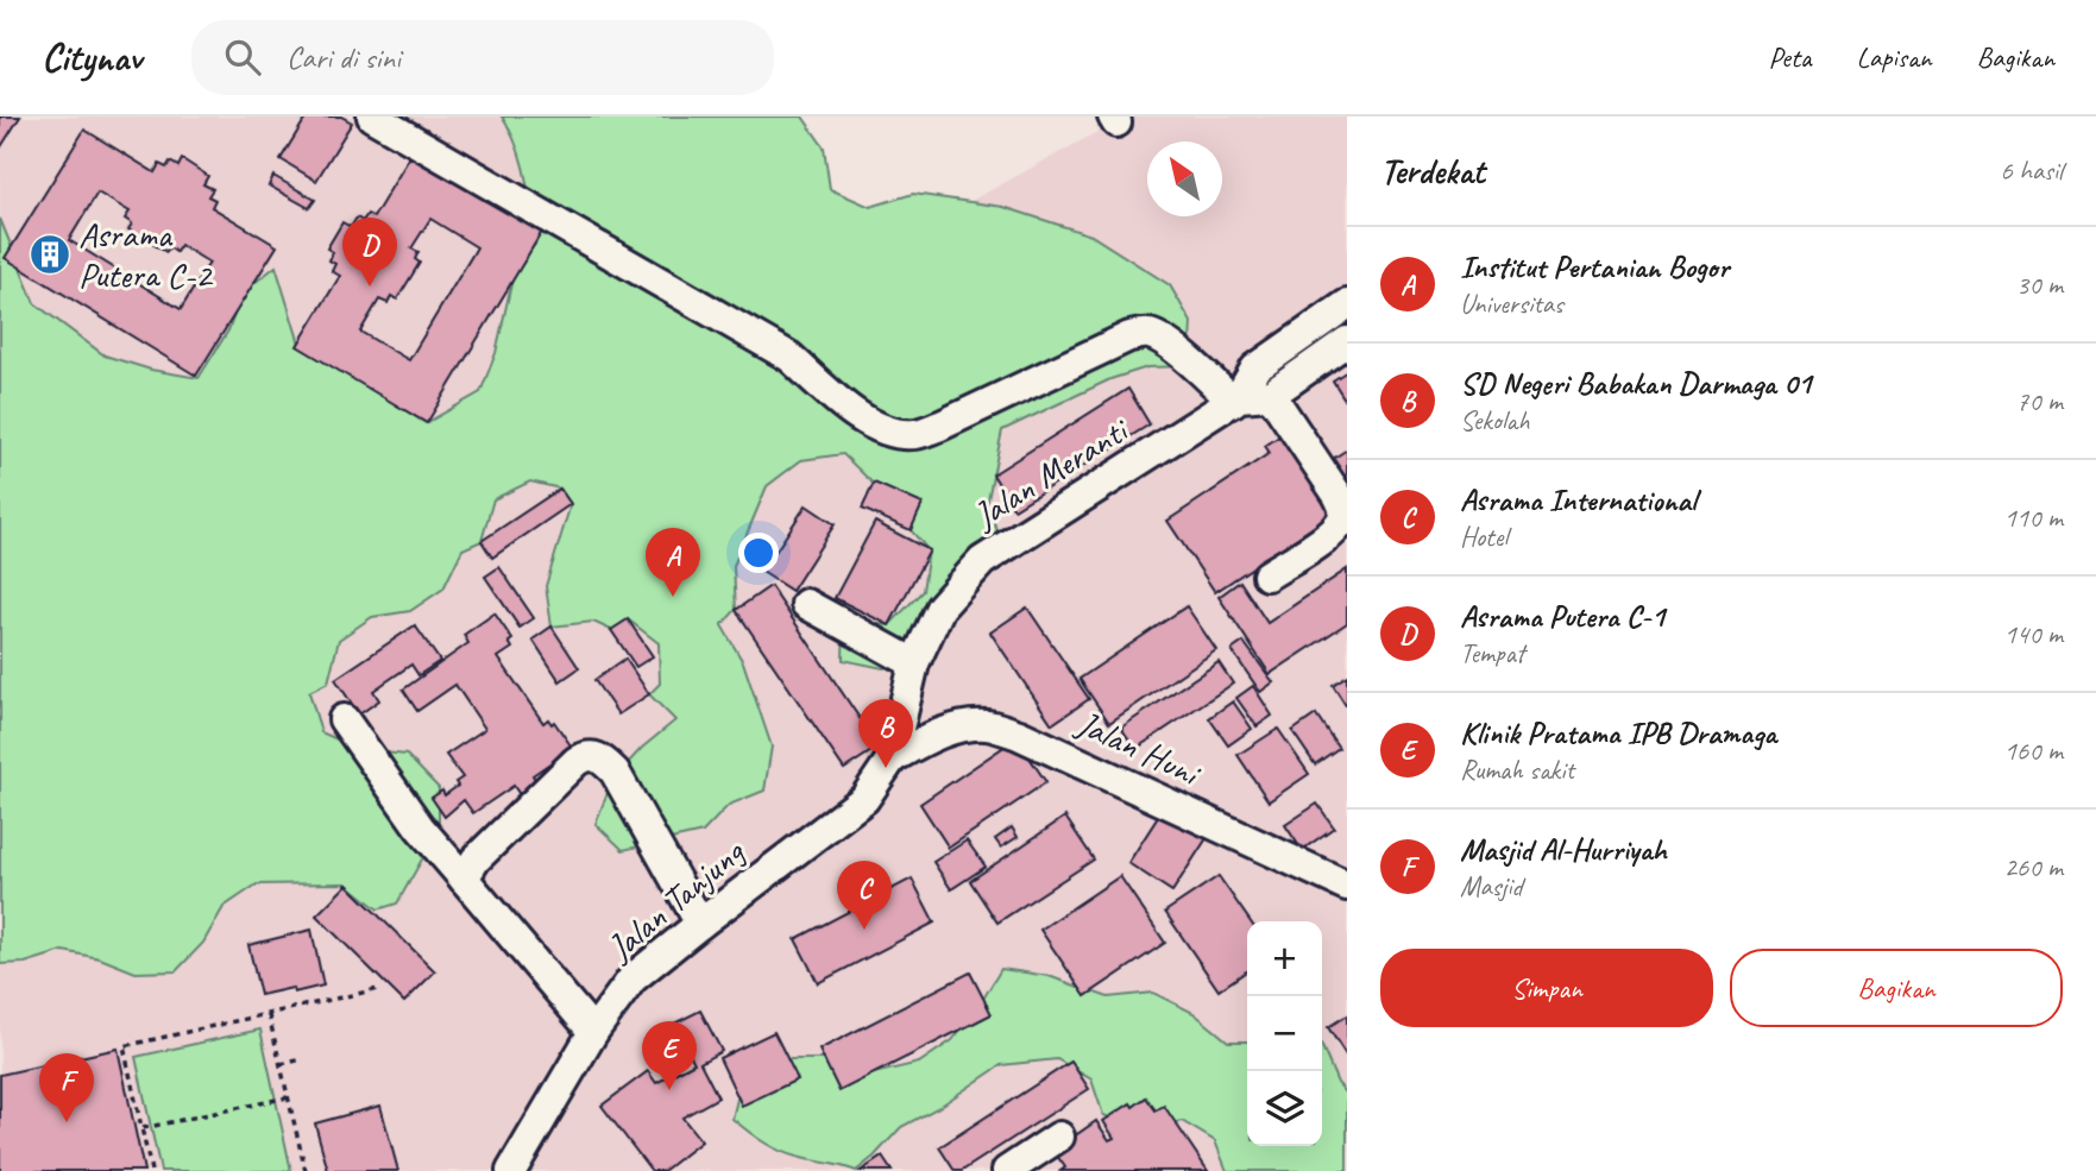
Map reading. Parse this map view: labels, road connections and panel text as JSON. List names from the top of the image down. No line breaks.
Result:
{"streets":{"lane":["Jalan Meranti","Jalan Huni","Jalan Tanjung"]},"crossings":[["Jalan Meranti","Jalan Huni"],["Jalan Meranti","Jalan Tanjung"],["Jalan Huni","Jalan Tanjung"]],"places":{"building":["Asrama Putera C-2"]},"north":"top left","page":{"header":"Citynav","search":"Cari di sini","nav":["Peta","Lapisan","Bagikan"],"heading":["Terdekat","6 hasil"],"pins":["D","A","B","C","E","F"],"list":[{"mark":"A","name":"Institut Pertanian Bogor","note":"Universitas","value":"30 m"},{"mark":"B","name":"SD Negeri Babakan Darmaga 01","note":"Sekolah","value":"70 m"},{"mark":"C","name":"Asrama International","note":"Hotel","value":"110 m"},{"mark":"D","name":"Asrama Putera C-1","note":"Tempat","value":"140 m"},{"mark":"E","name":"Klinik Pratama IPB Dramaga","note":"Rumah sakit","value":"160 m"},{"mark":"F","name":"Masjid Al-Hurriyah","note":"Masjid","value":"260 m"}],"map_buttons":["+","−"],"buttons":["Simpan","Bagikan"]}}
